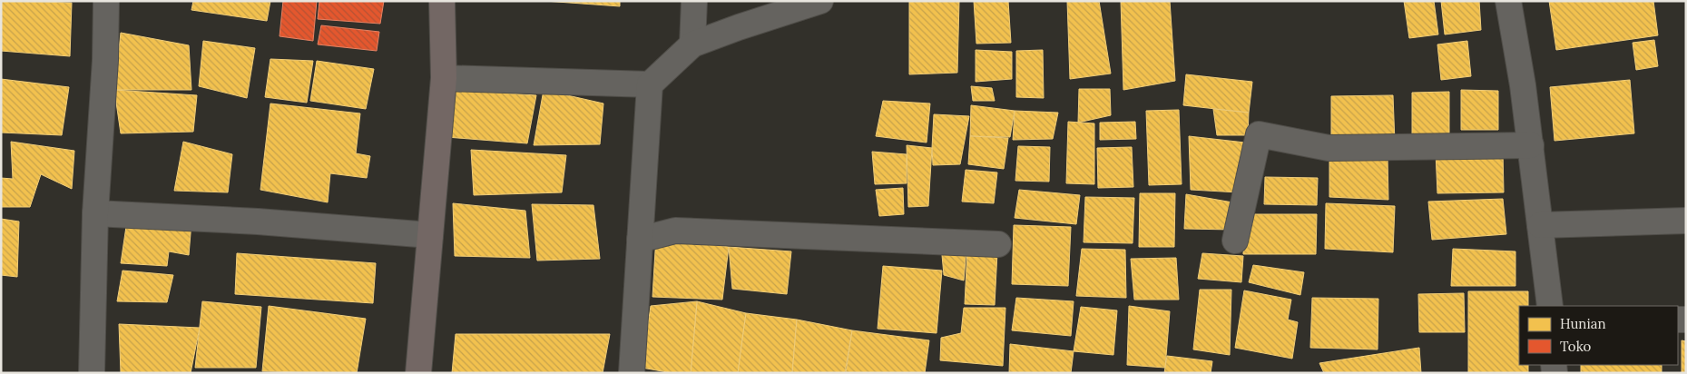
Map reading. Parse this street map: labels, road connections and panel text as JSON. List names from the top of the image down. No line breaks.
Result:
{"legend":["Hunian","Toko"]}
